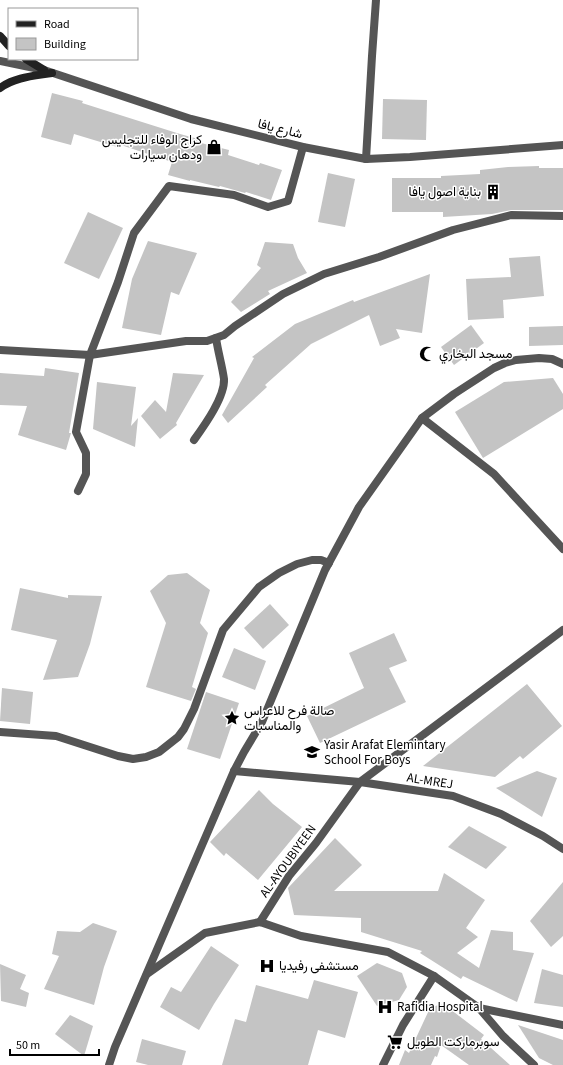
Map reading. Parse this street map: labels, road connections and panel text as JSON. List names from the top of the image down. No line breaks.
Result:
{"streets":{"street":["شارع يافا","AL-MREJ","AL-AYOUBIYEEN"]},"crossings":[["AL-MREJ","AL-AYOUBIYEEN"]],"places":{"shop":["كراج الوفاء للتجليس ودهان سيارات"],"building":["بناية اصول يافا"],"mosque":["مسجد البخاري"],"place":["صالة فرح للاعراس والمناسبات"],"school or university":["Yasir Arafat Elemintary School For Boys"],"hospital":["مستشفى رفيديا","Rafidia Hospital"],"supermarket":["سوبرماركت الطويل"]},"legend":["Road","Building"],"scale_bar":"50 m"}
